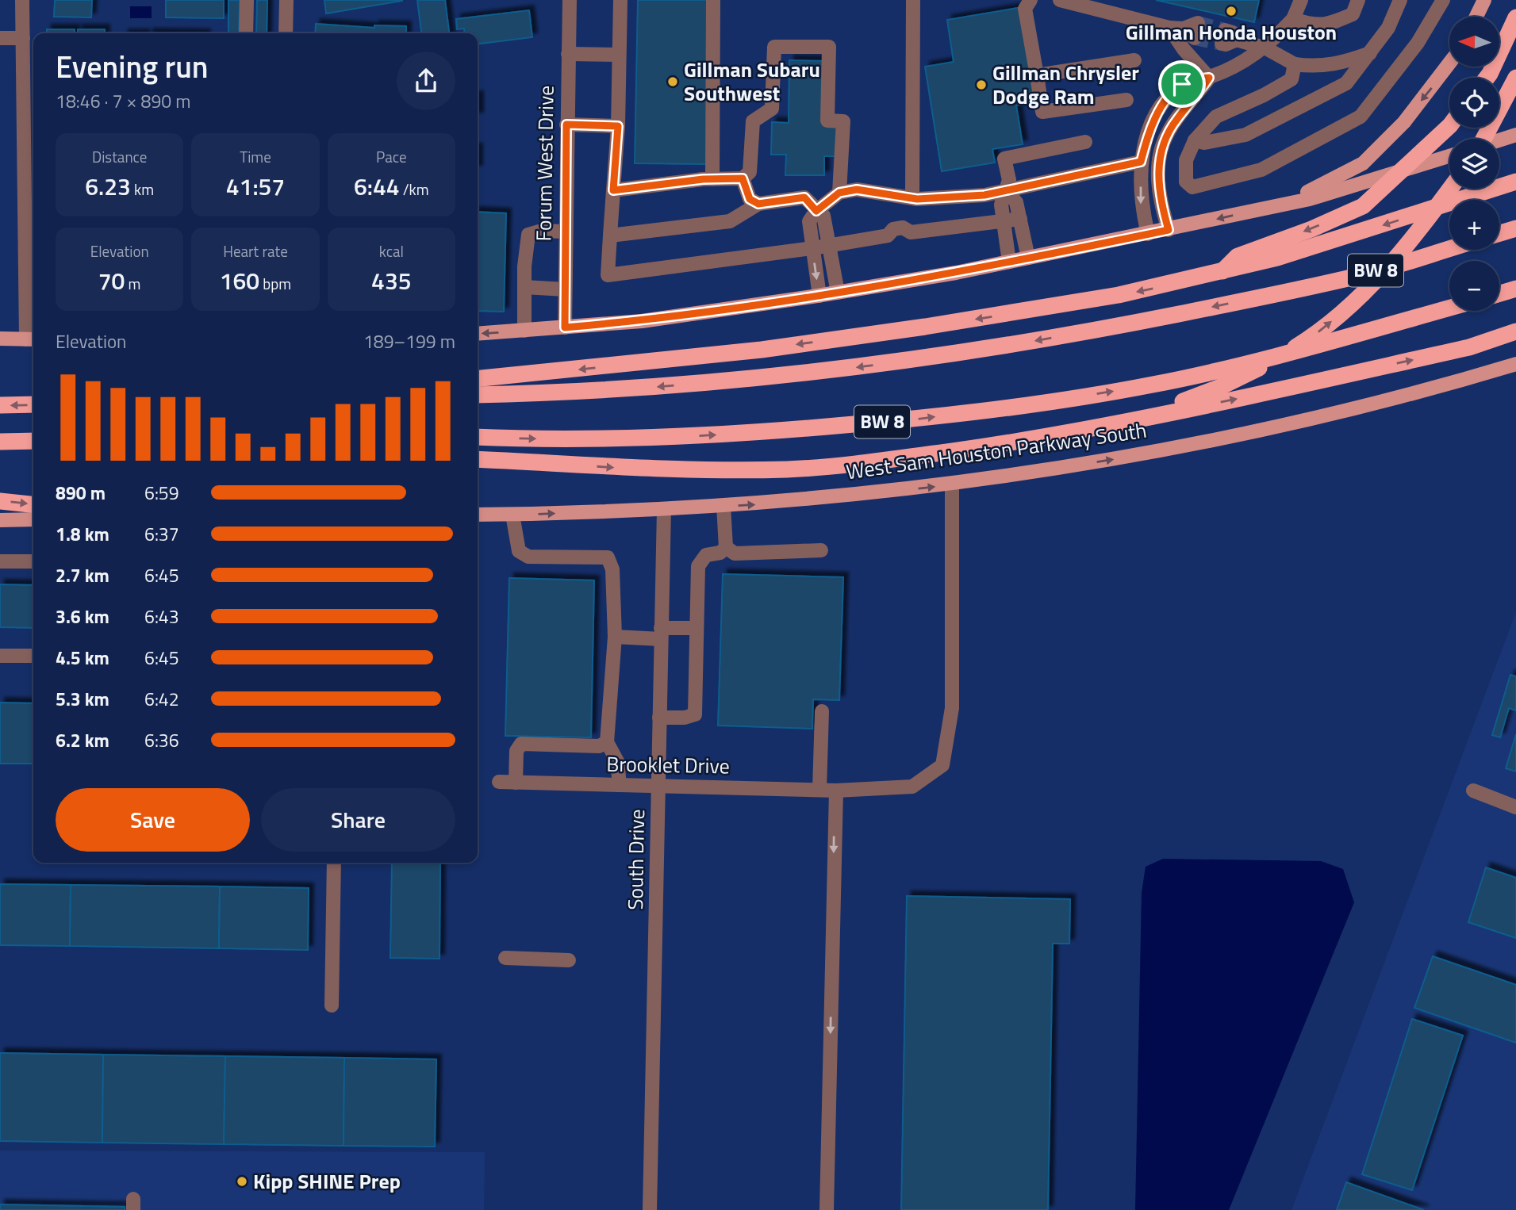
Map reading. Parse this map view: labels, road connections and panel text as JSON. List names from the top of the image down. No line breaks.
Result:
{"streets":{"highway":["BW 8","West Sam Houston Parkway South"],"street":["Forum West Drive","Brooklet Drive","South Drive"]},"crossings":[["West Sam Houston Parkway South","Brooklet Drive"],["West Sam Houston Parkway South","South Drive"],["Brooklet Drive","South Drive"]],"places":["Gillman Honda Houston","Gillman Subaru Southwest","Gillman Chrysler Dodge Ram","Kipp SHINE Prep"],"north":"left","page":{"map_buttons":["+","−"],"heading":["Evening run","18:46 · 7 × 890 m"],"stats":[["Distance","6.23 km"],["Time","41:57"],["Pace","6:44 /km"],["Elevation","70 m"],["Heart rate","160 bpm"],["kcal","435"]],"chart":["Elevation","189–199 m"],"list":[{"name":"890 m","note":"6:59"},{"name":"1.8 km","note":"6:37"},{"name":"2.7 km","note":"6:45"},{"name":"3.6 km","note":"6:43"},{"name":"4.5 km","note":"6:45"},{"name":"5.3 km","note":"6:42"},{"name":"6.2 km","note":"6:36"}],"buttons":["Save","Share"]}}
